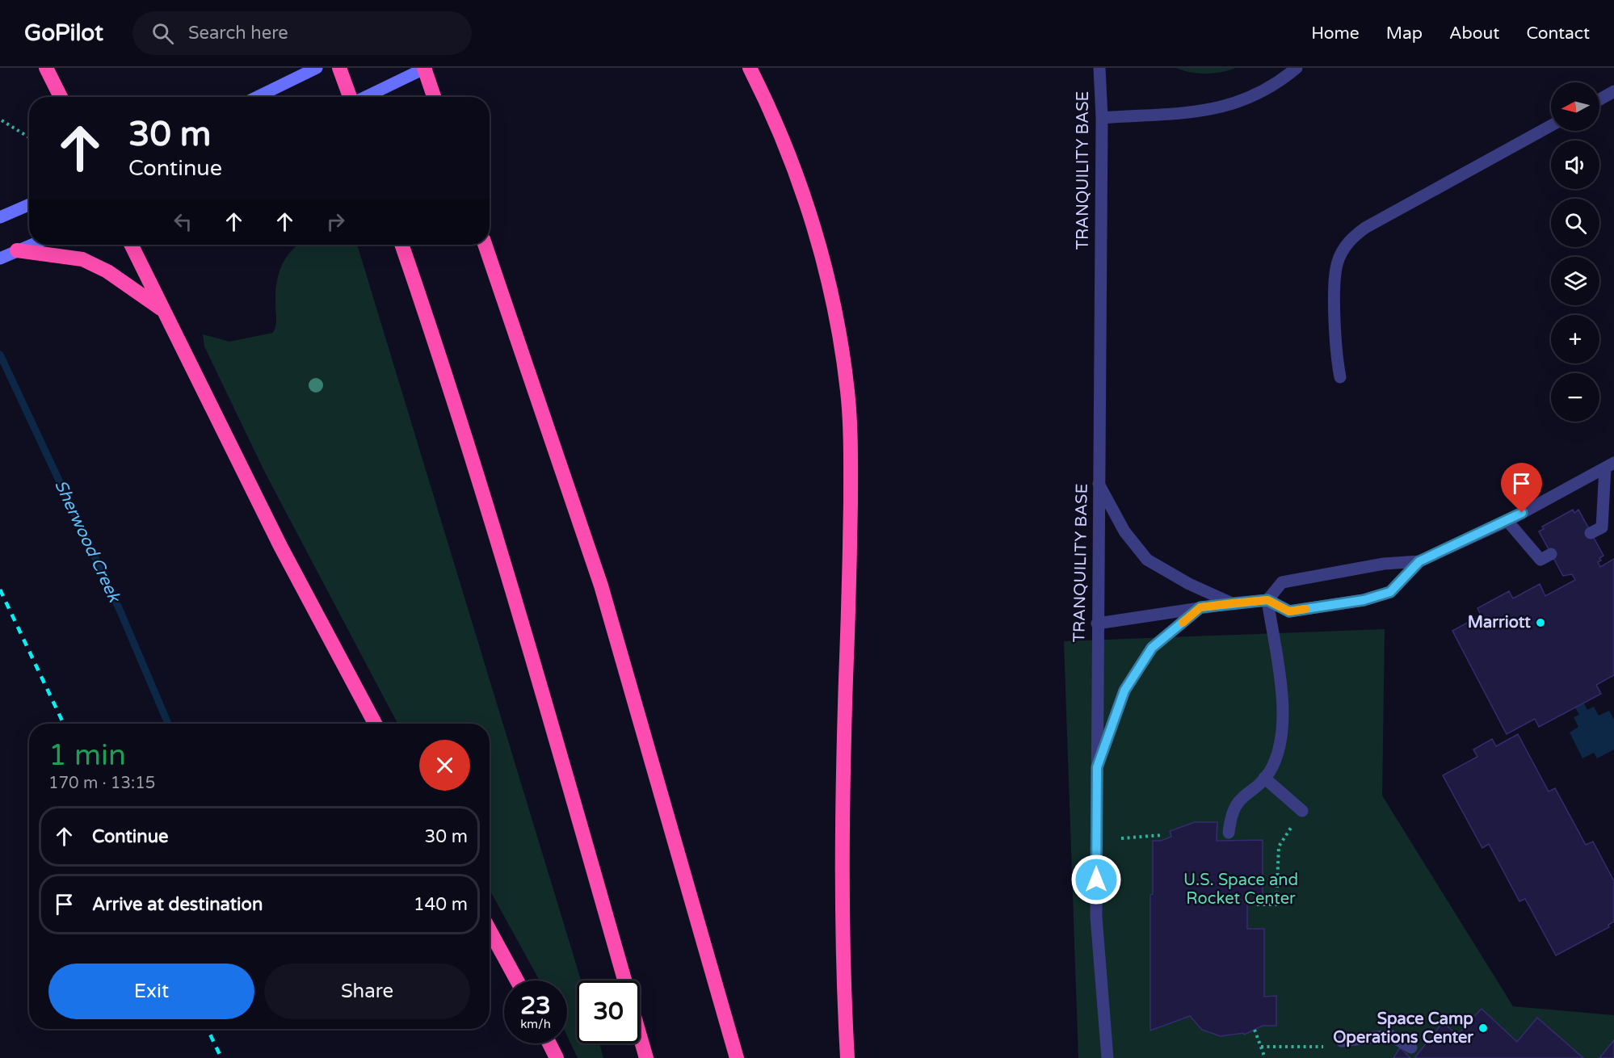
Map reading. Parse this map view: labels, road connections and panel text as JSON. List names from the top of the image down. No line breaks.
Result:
{"streets":{"street":["TRANQUILITY BASE"]},"water":["Sherwood Creek"],"parks":["U.S. Space and Rocket Center"],"places":["Marriott","Space Camp Operations Center"],"north":"left","page":{"header":"GoPilot","search":"Search here","nav":["Home","Map","About","Contact"],"map_buttons":["+","−"],"turn":["30 m","Continue"],"heading":["1 min","170 m · 13:15"],"list":[{"name":"Continue","value":"30 m"},{"name":"Arrive at destination","value":"140 m"}],"buttons":["Exit","Share"],"speed":"23 km/h","limit":"30"}}
